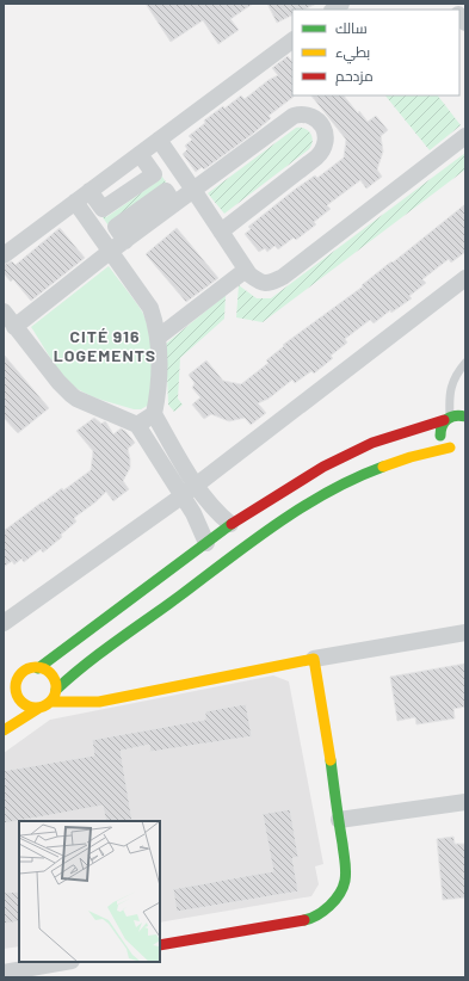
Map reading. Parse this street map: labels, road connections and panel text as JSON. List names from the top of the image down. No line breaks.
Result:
{"districts":["CITÉ 916 LOGEMENTS"],"legend":["سالك","بطيء","مزدحم"]}
